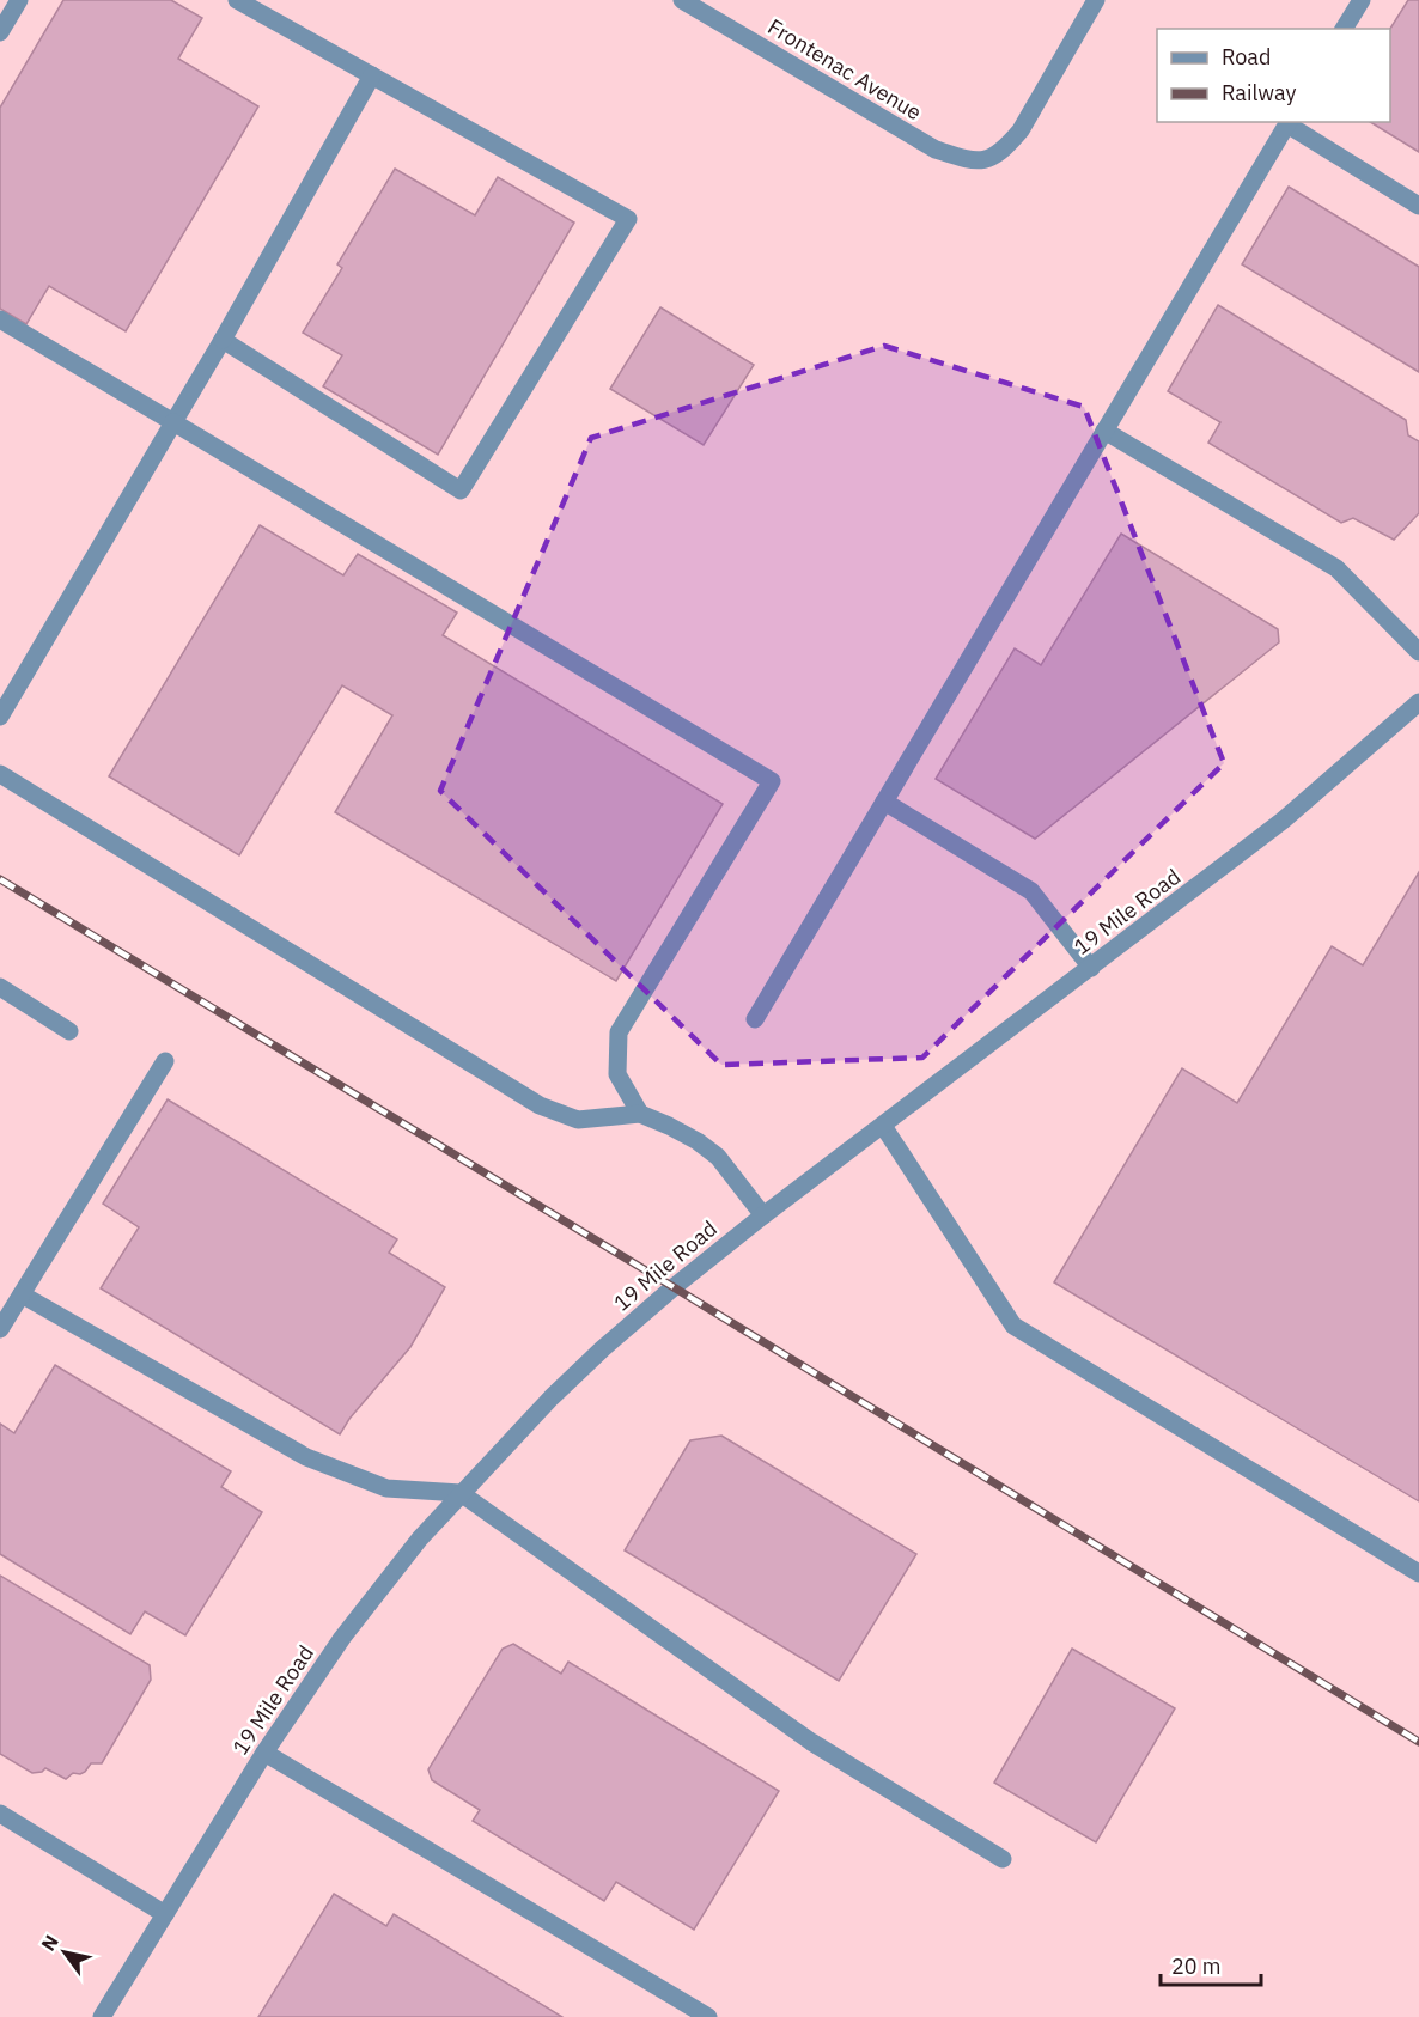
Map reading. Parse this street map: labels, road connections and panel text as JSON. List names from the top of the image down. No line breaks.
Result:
{"streets":{"street":["Frontenac Avenue","19 Mile Road"]},"legend":["Road","Railway"],"scale_bar":"20 m","north":"top left"}
